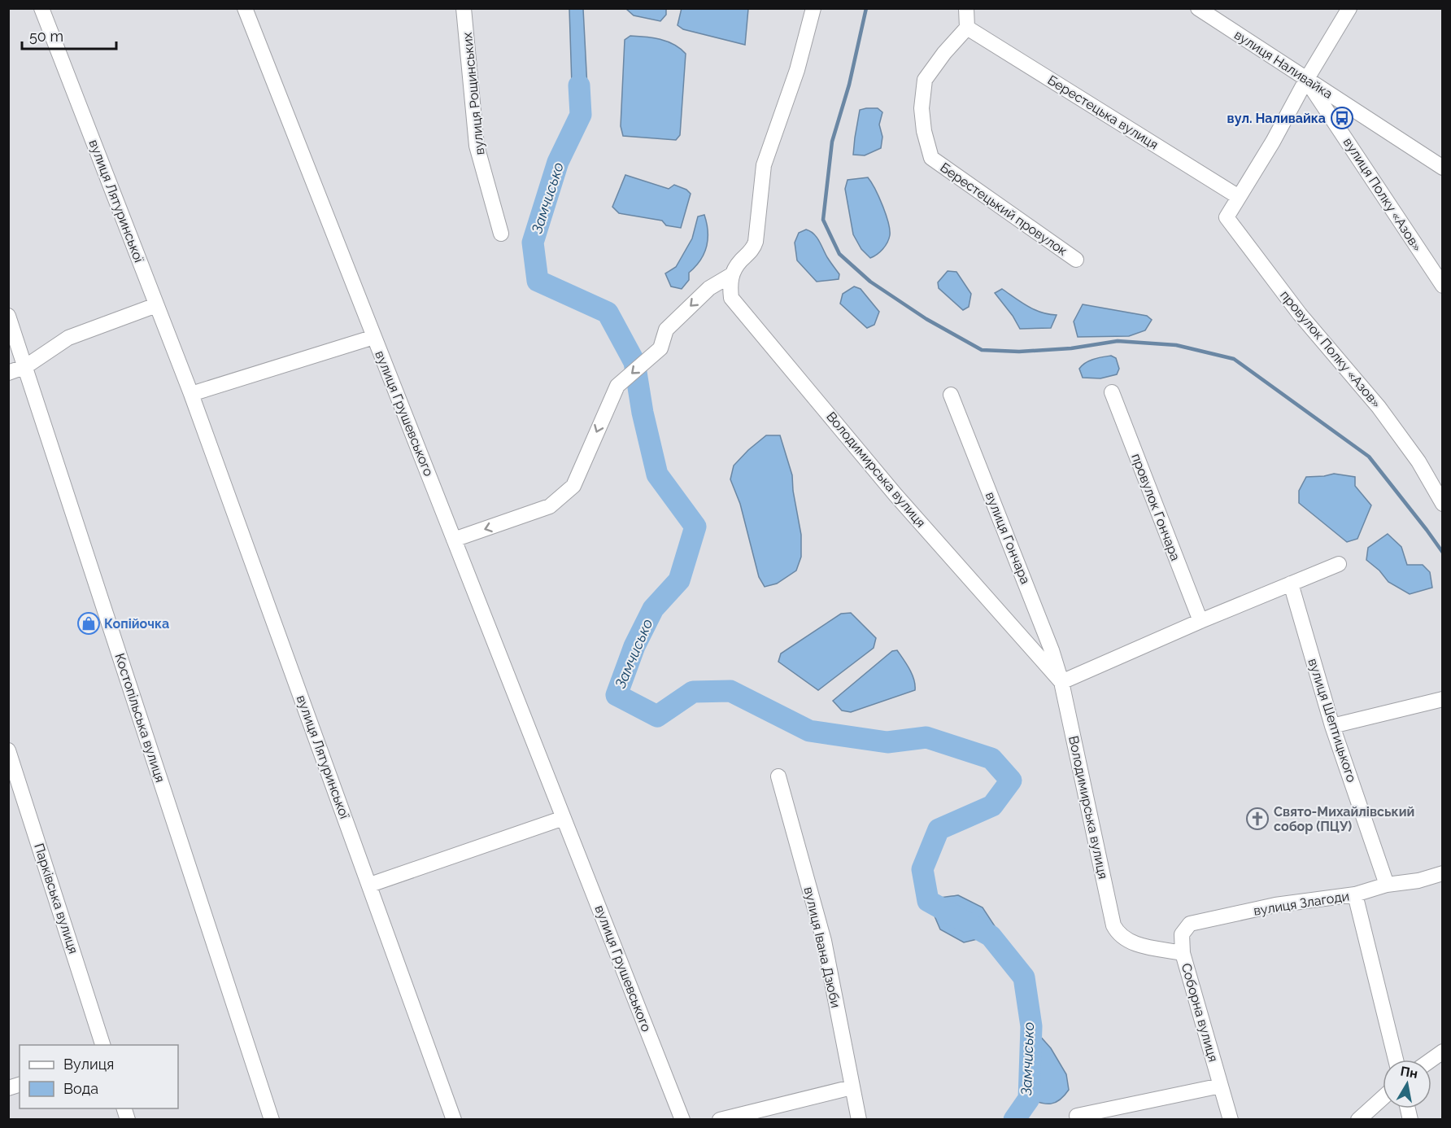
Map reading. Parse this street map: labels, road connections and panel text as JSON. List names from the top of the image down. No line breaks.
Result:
{"streets":{"street":["вулиця Наливайка","вулиця Рощинських","Берестецька вулиця","вулиця Полку «Азов»","вулиця Лятуринської","Берестецький провулок","провулок Полку «Азов»","вулиця Грушевського","Володимирська вулиця","провулок Гончара","вулиця Гончара","Костопільська вулиця","вулиця Шептицького","Парківська вулиця","вулиця Злагоди","вулиця Івана Дзюби","Соборна вулиця"]},"crossings":[["вулиця Наливайка","вулиця Полку «Азов»"],["Берестецька вулиця","Берестецький провулок"],["Берестецька вулиця","провулок Полку «Азов»"],["Володимирська вулиця","вулиця Гончара"],["Володимирська вулиця","Соборна вулиця"],["вулиця Шептицького","вулиця Злагоди"],["вулиця Злагоди","Соборна вулиця"]],"water":["Замчисько"],"places":{"bus stop":["вул. Наливайка"],"shop":["Копійочка"],"church":["Свято-Михайлівський собор (ПЦУ)"]},"legend":["Вулиця","Вода"],"scale_bar":"50 m","north":"top"}
